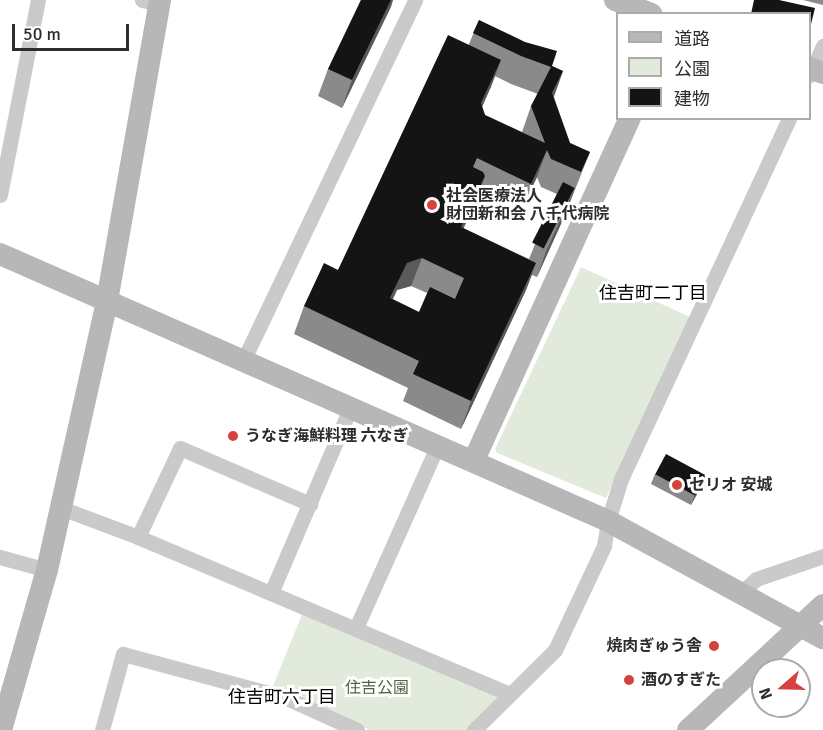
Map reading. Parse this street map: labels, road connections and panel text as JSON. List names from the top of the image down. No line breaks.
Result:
{"districts":["住吉町二丁目","住吉町六丁目"],"parks":["住吉公園"],"places":["社会医療法人 財団新和会 八千代病院","うなぎ海鮮料理 六なぎ","セリオ 安城","焼肉ぎゅう舎","酒のすぎた"],"legend":["道路","公園","建物"],"scale_bar":"50 m","north":"left"}
